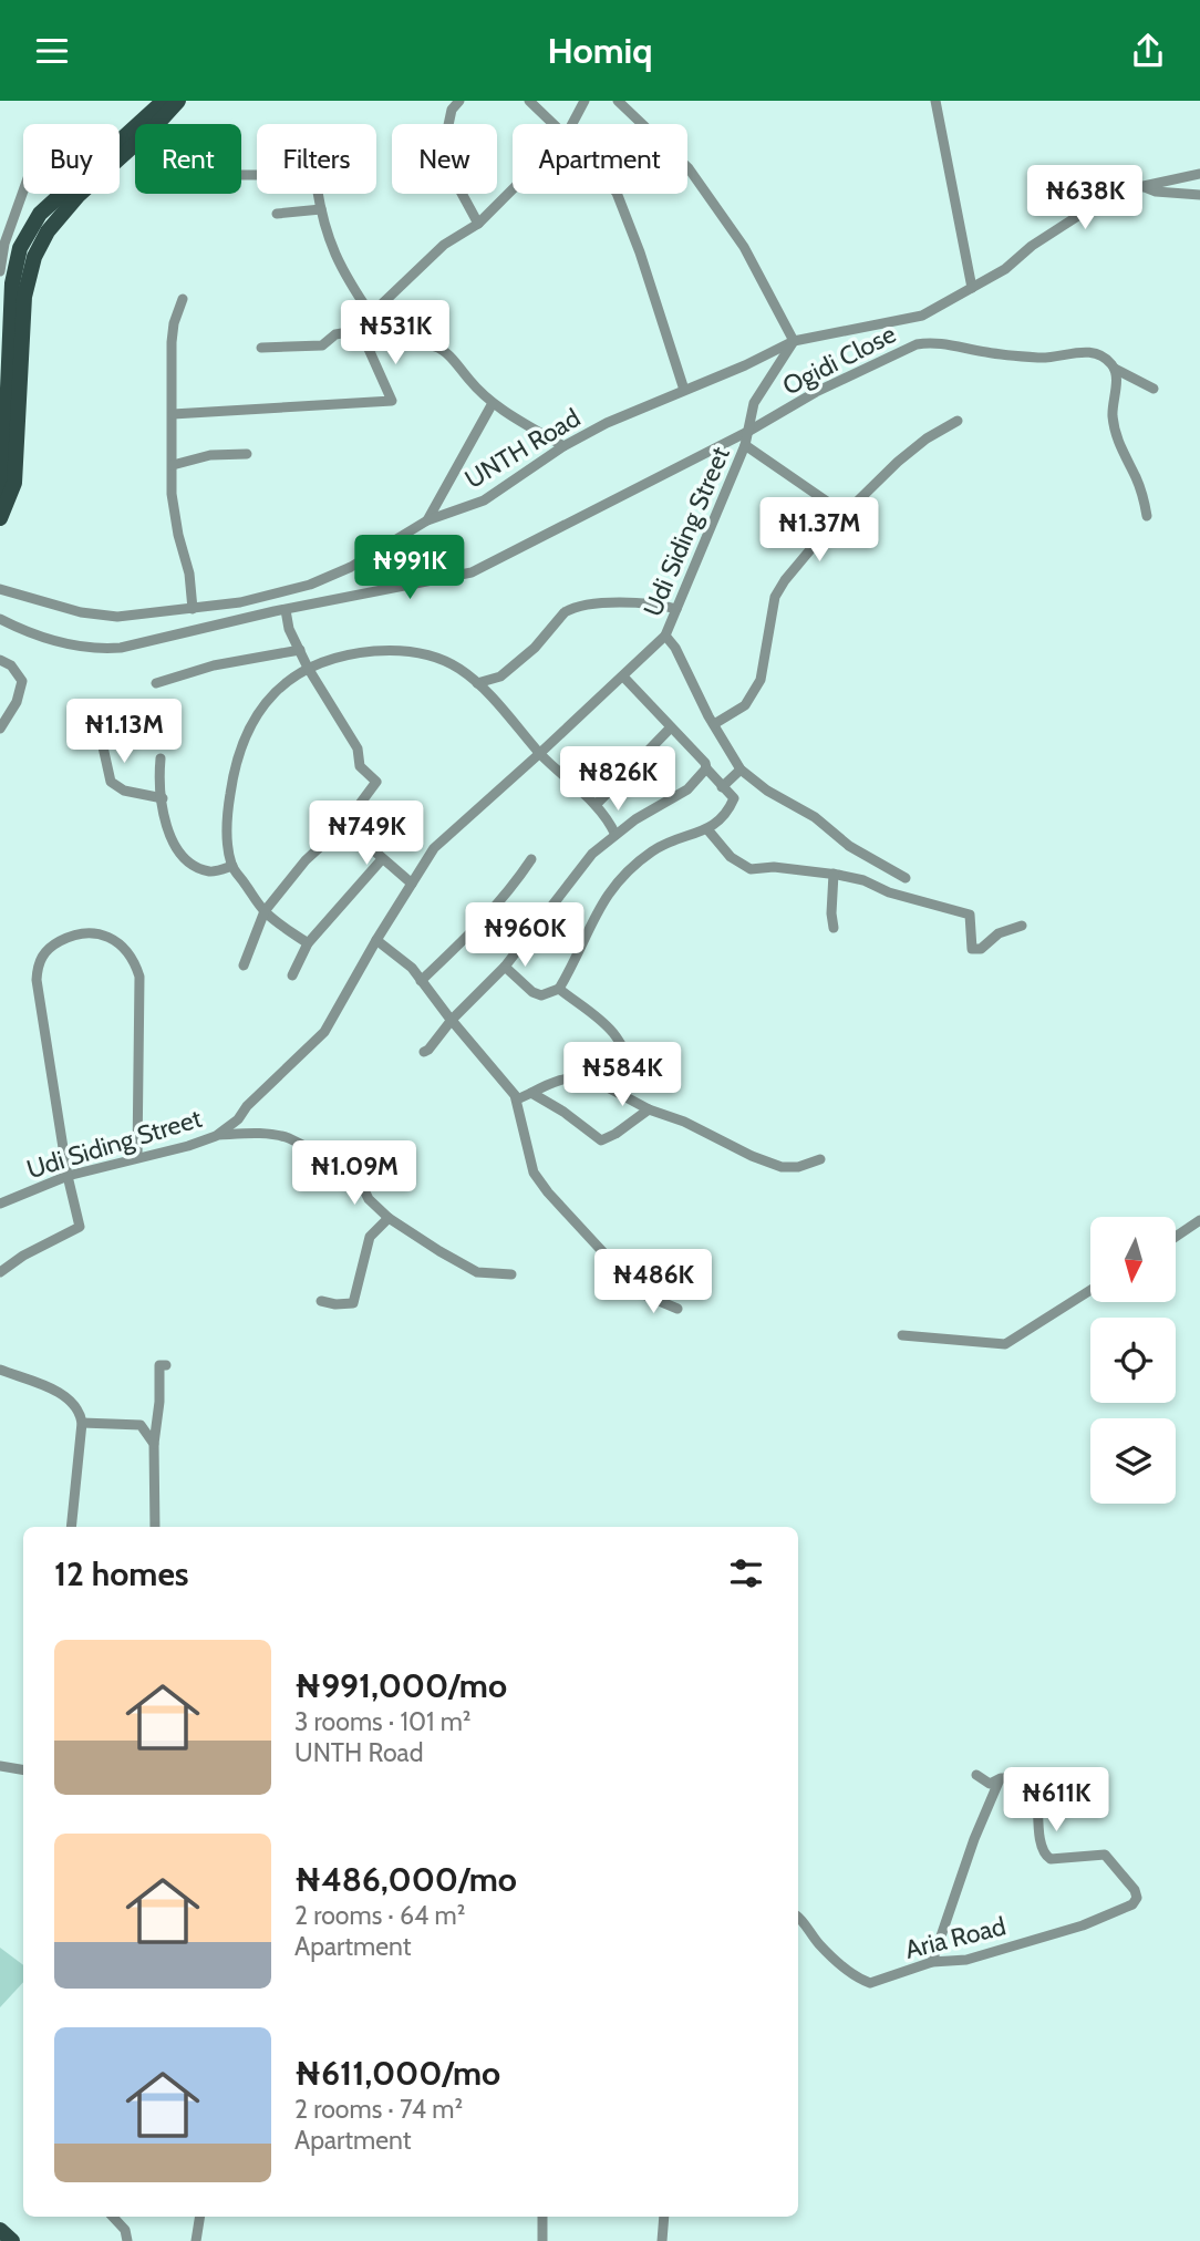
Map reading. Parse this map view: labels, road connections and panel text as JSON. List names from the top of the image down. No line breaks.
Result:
{"streets":{"street":["Ogidi Close","UNTH Road","Udi Siding Street","Aria Road"]},"crossings":[["Ogidi Close","Udi Siding Street"],["UNTH Road","Udi Siding Street"]],"north":"bottom","page":{"header":"Homiq","chip":["Buy","Rent","Filters","New","Apartment"],"price":["₦638K","₦531K","₦1.37M","₦991K","₦1.13M","₦826K","₦749K","₦960K","₦584K","₦1.09M","₦486K","₦611K"],"heading":"12 homes","list":[{"name":"₦991,000/mo","note":"3 rooms · 101 m² · UNTH Road"},{"name":"₦486,000/mo","note":"2 rooms · 64 m² · Apartment"},{"name":"₦611,000/mo","note":"2 rooms · 74 m² · Apartment"}]}}
